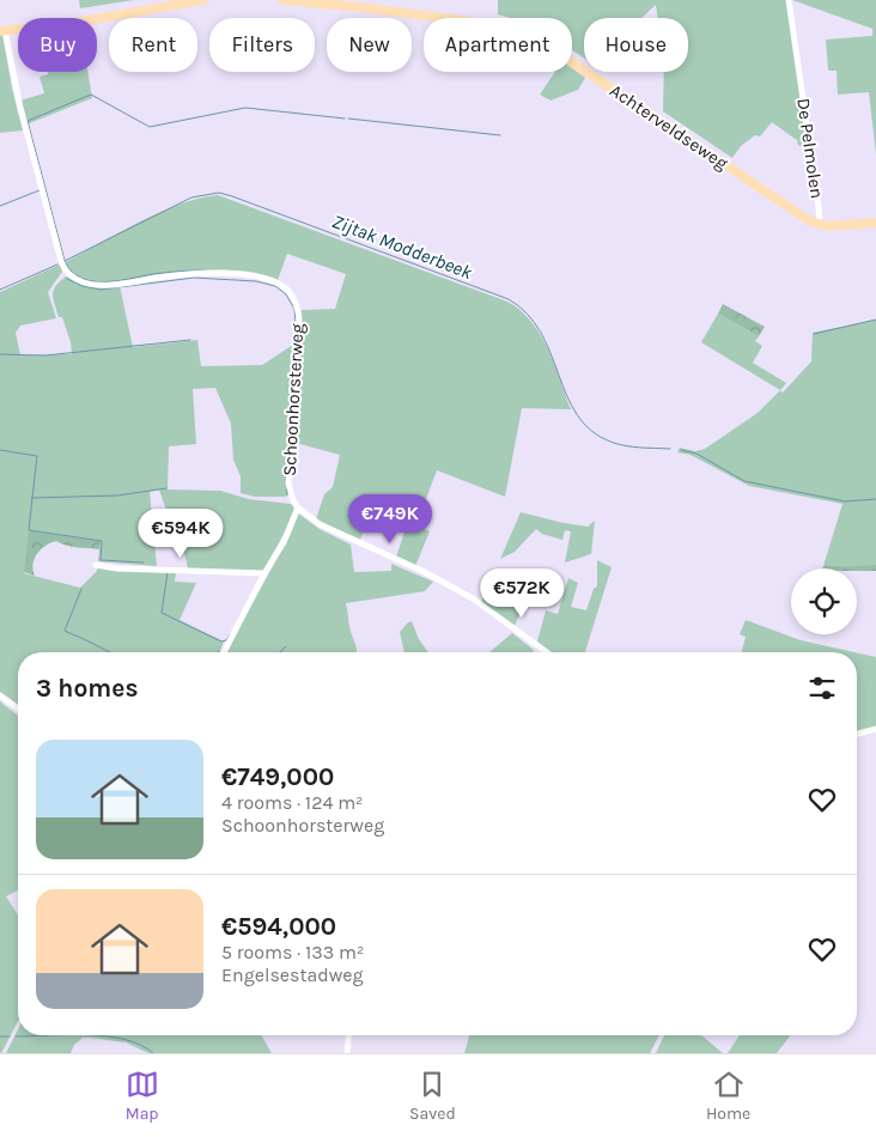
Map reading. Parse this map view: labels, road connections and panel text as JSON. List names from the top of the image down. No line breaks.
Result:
{"streets":{"street":["Achterveldseweg","De Pelmolen","Schoonhorsterweg"]},"crossings":[["Achterveldseweg","De Pelmolen"]],"water":["Zijtak Modderbeek"],"page":{"chip":["Buy","Rent","Filters","New","Apartment","House"],"price":["€749K","€594K","€572K"],"heading":"3 homes","list":[{"name":"€749,000","note":"4 rooms · 124 m² · Schoonhorsterweg"},{"name":"€594,000","note":"5 rooms · 133 m² · Engelsestadweg"}],"tabs":["Map","Saved","Home"]}}
